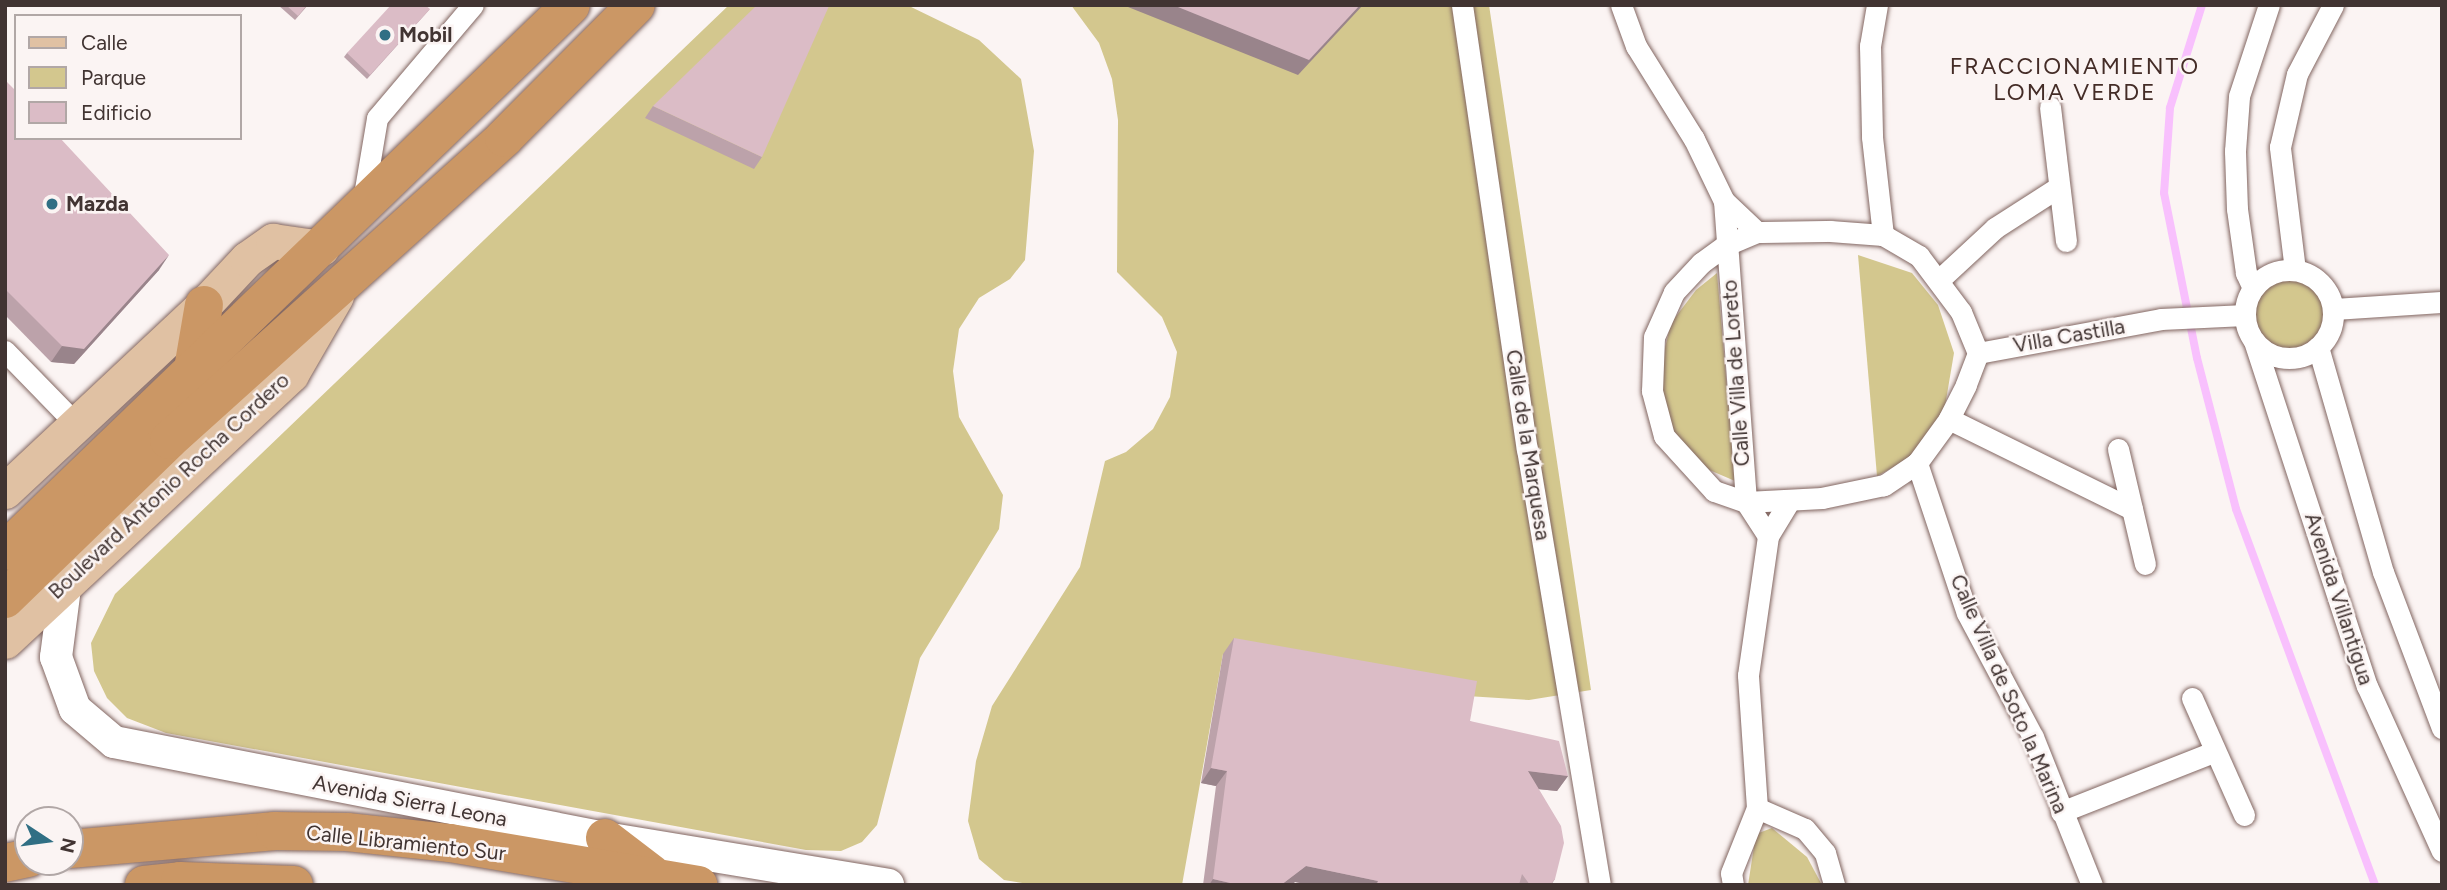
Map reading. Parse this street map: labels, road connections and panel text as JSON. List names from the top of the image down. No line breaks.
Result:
{"streets":{"highway":["Calle Libramiento Sur"],"main road":["Boulevard Antonio Rocha Cordero"],"street":["Villa Castilla","Calle Villa de Loreto","Calle de la Marquesa","Avenida Villantigua","Calle Villa de Soto la Marina","Avenida Sierra Leona"]},"crossings":[["Villa Castilla","Avenida Villantigua"],["Boulevard Antonio Rocha Cordero","Avenida Sierra Leona"]],"districts":["FRACCIONAMIENTO LOMA VERDE"],"places":["Mobil","Mazda"],"legend":["Calle","Parque","Edificio"],"north":"right"}
